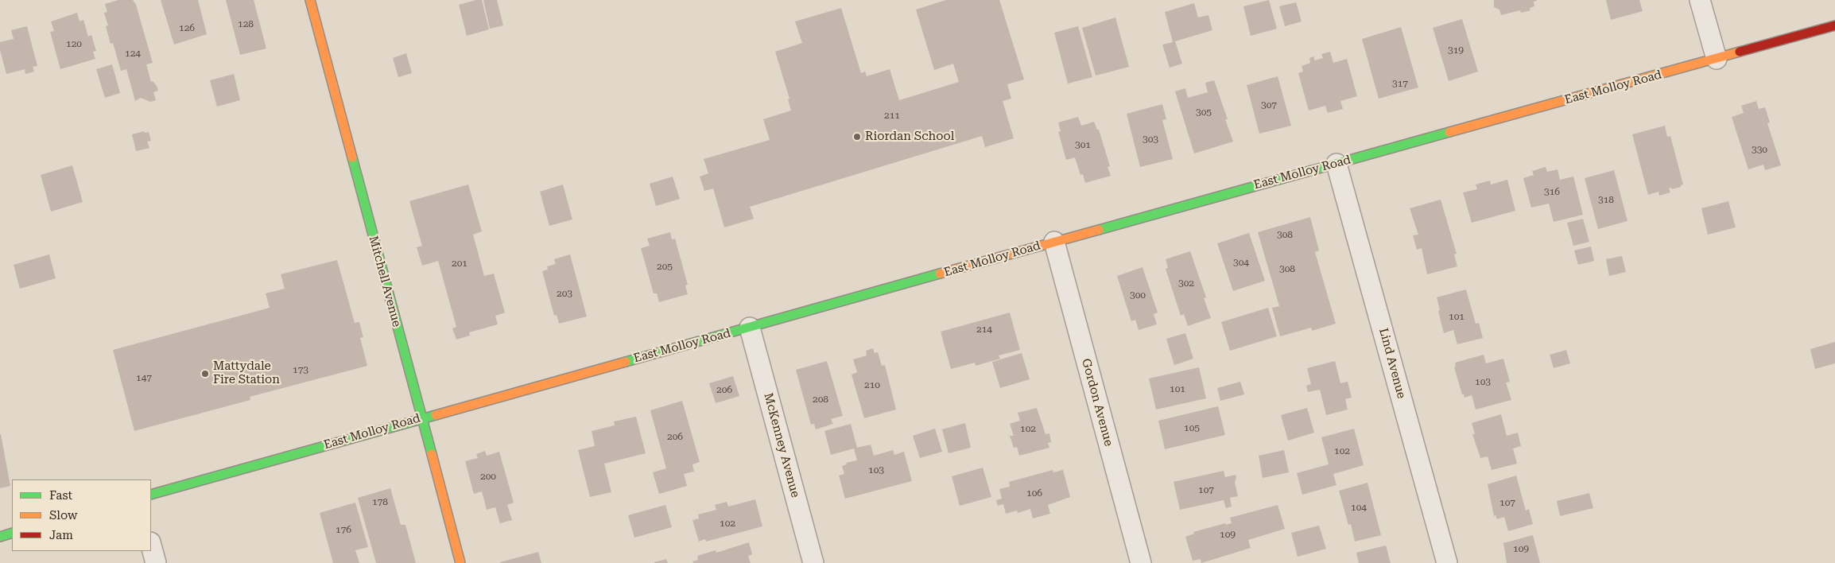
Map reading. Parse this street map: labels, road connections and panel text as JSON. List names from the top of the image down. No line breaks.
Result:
{"streets":{"street":["East Molloy Road","Mitchell Avenue","Lind Avenue","Gordon Avenue","McKenney Avenue"]},"crossings":[["East Molloy Road","Mitchell Avenue"],["East Molloy Road","Lind Avenue"],["East Molloy Road","Gordon Avenue"],["East Molloy Road","McKenney Avenue"]],"places":["Riordan School","Mattydale Fire Station"],"house_numbers":["128","126","120","319","124","317","307","305","211","303","301","330","316","318","308","304","201","205","308","302","203","300","101","214","173","147","103","210","101","206","208","105","102","206","102","103","200","107","106","178","107","104","102","176","109","109"],"legend":["Fast","Slow","Jam"]}
